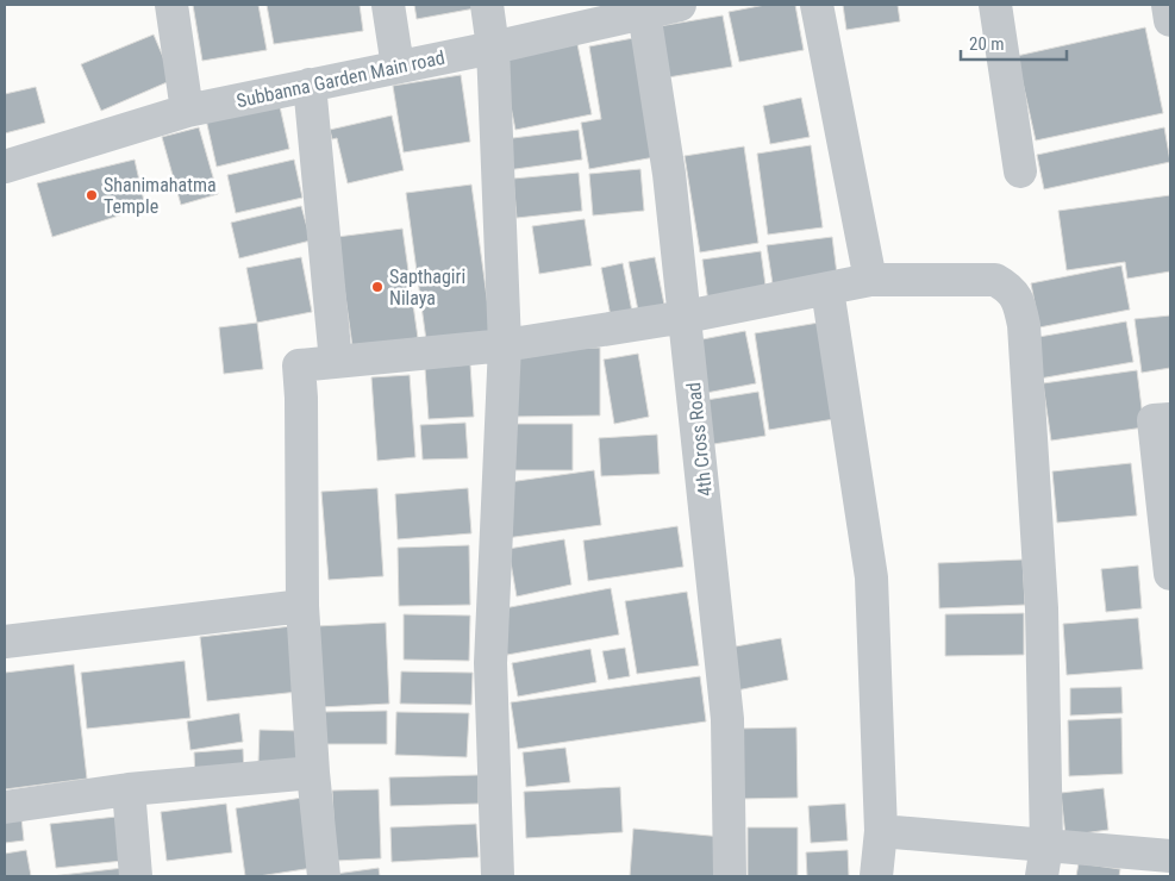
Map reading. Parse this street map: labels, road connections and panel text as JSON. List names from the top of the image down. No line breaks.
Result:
{"streets":{"street":["Subbanna Garden Main road","4th Cross Road"]},"crossings":[["Subbanna Garden Main road","4th Cross Road"]],"places":["Shanimahatma Temple","Sapthagiri Nilaya"],"scale_bar":"20 m"}
